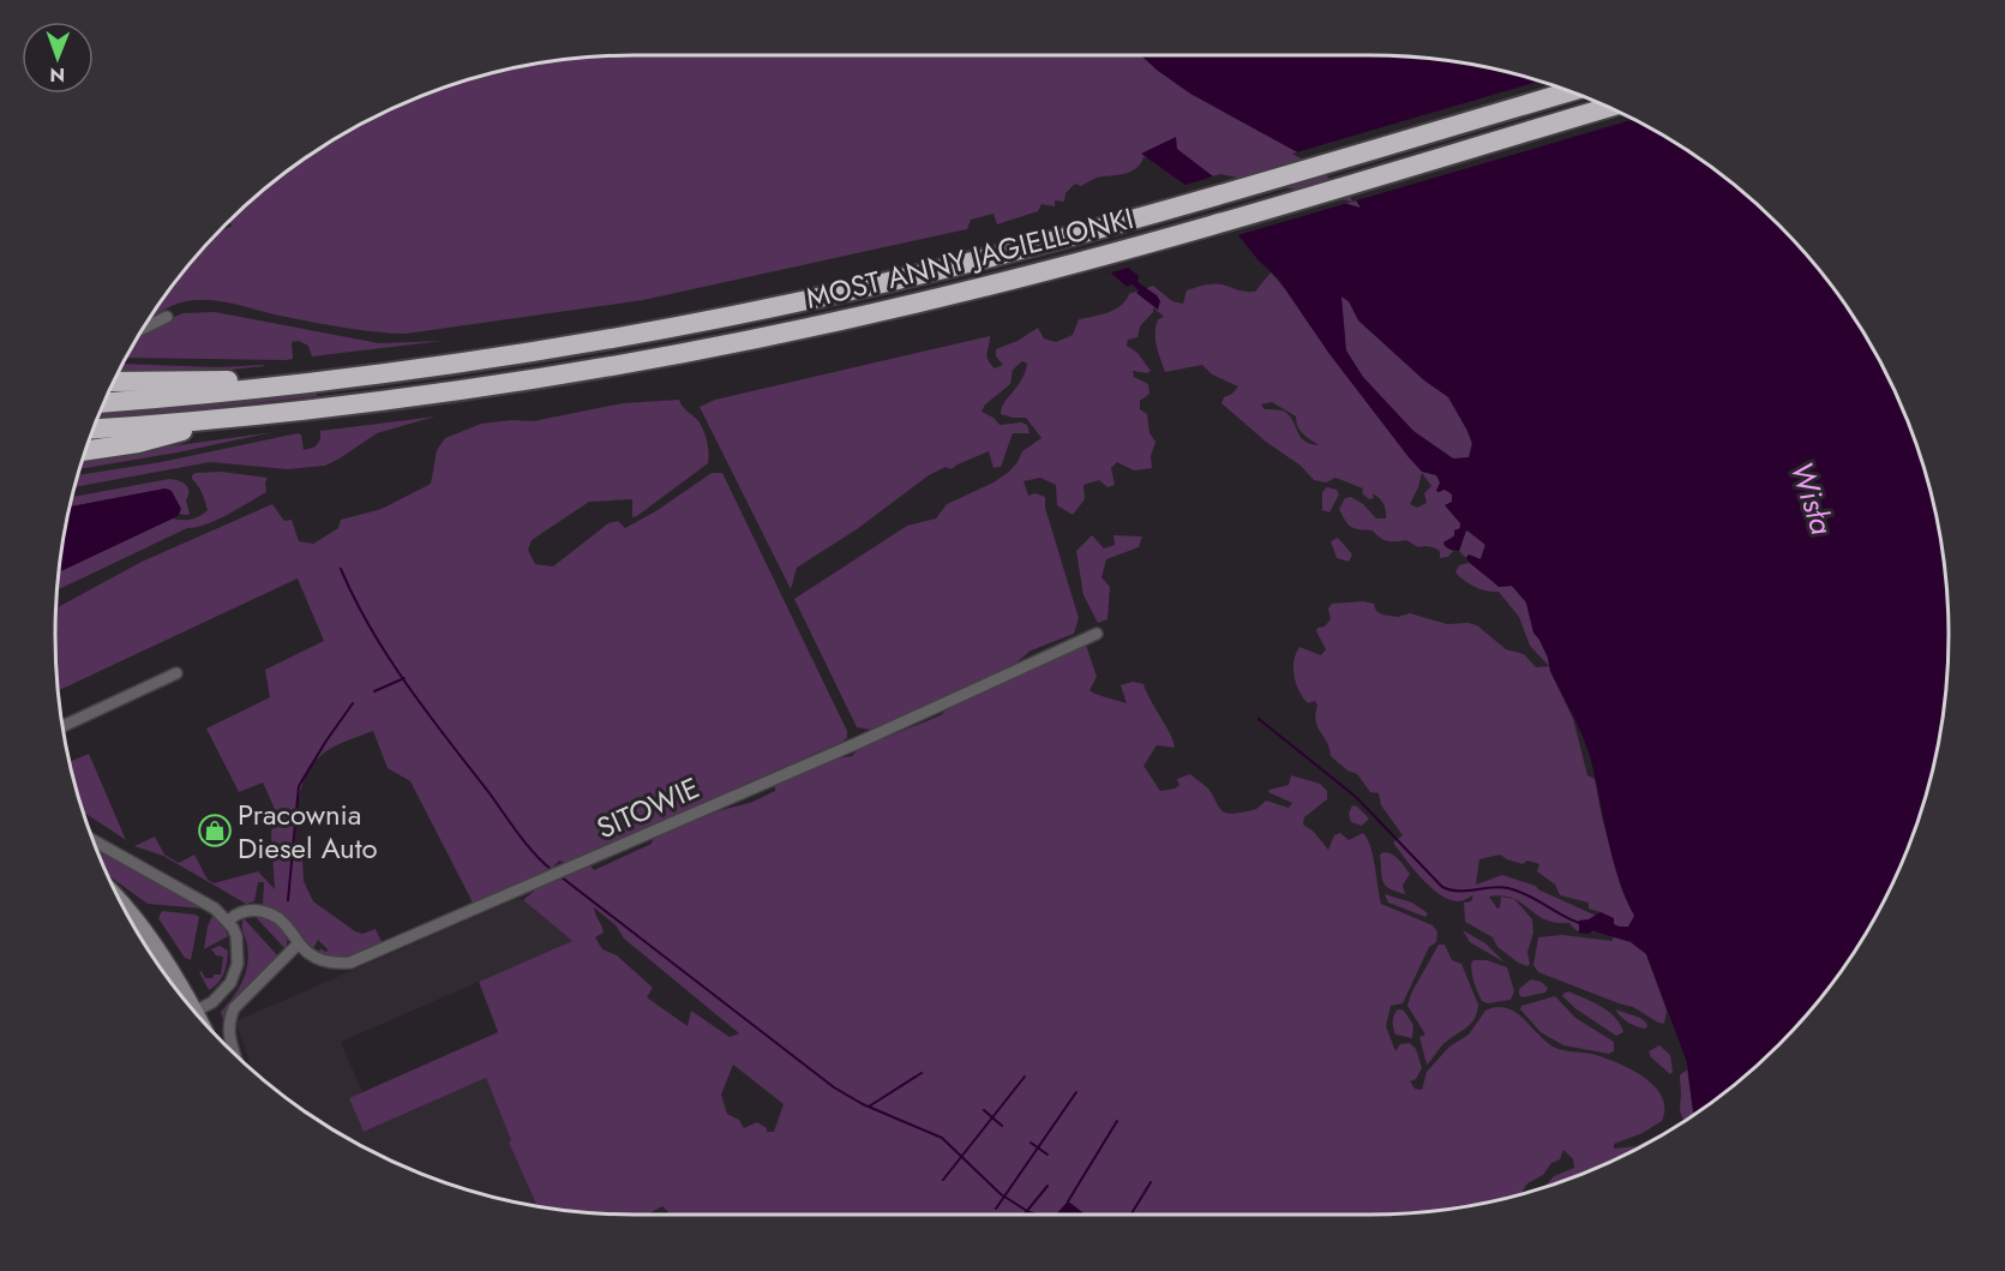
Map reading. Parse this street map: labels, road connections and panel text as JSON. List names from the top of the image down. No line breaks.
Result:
{"streets":{"highway":["MOST ANNY JAGIELLONKI"],"street":["SITOWIE"]},"water":["Wisła"],"places":{"shop":["Pracownia Diesel Auto"]},"north":"bottom"}
